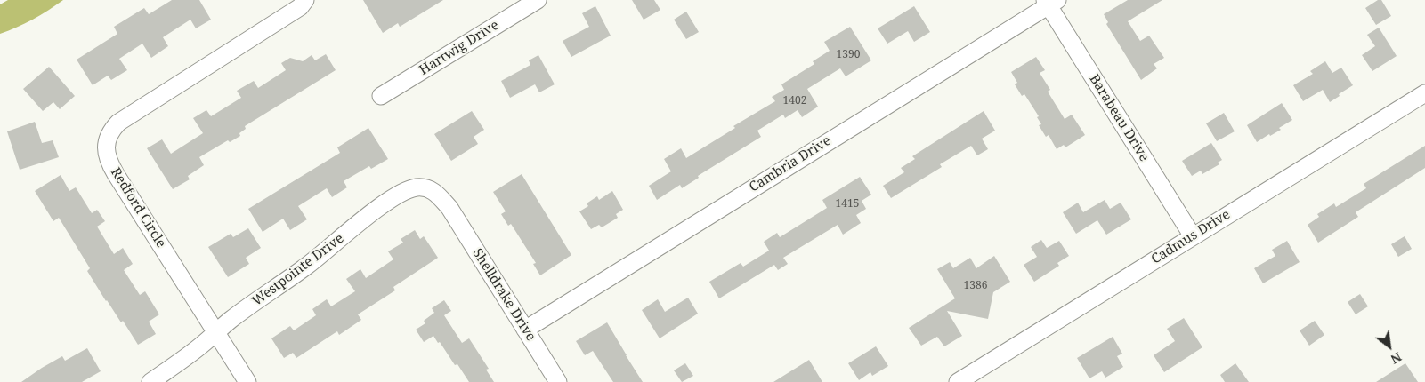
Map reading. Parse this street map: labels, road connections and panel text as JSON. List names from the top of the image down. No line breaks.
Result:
{"streets":{"street":["Hartwig Drive","Barabeau Drive","Cambria Drive","Redford Circle","Cadmus Drive","Westpointe Drive","Shelldrake Drive"]},"crossings":[["Barabeau Drive","Cambria Drive"],["Barabeau Drive","Cadmus Drive"],["Cambria Drive","Shelldrake Drive"],["Redford Circle","Westpointe Drive"],["Westpointe Drive","Shelldrake Drive"]],"house_numbers":["1390","1402","1415","1386"],"north":"bottom right"}
